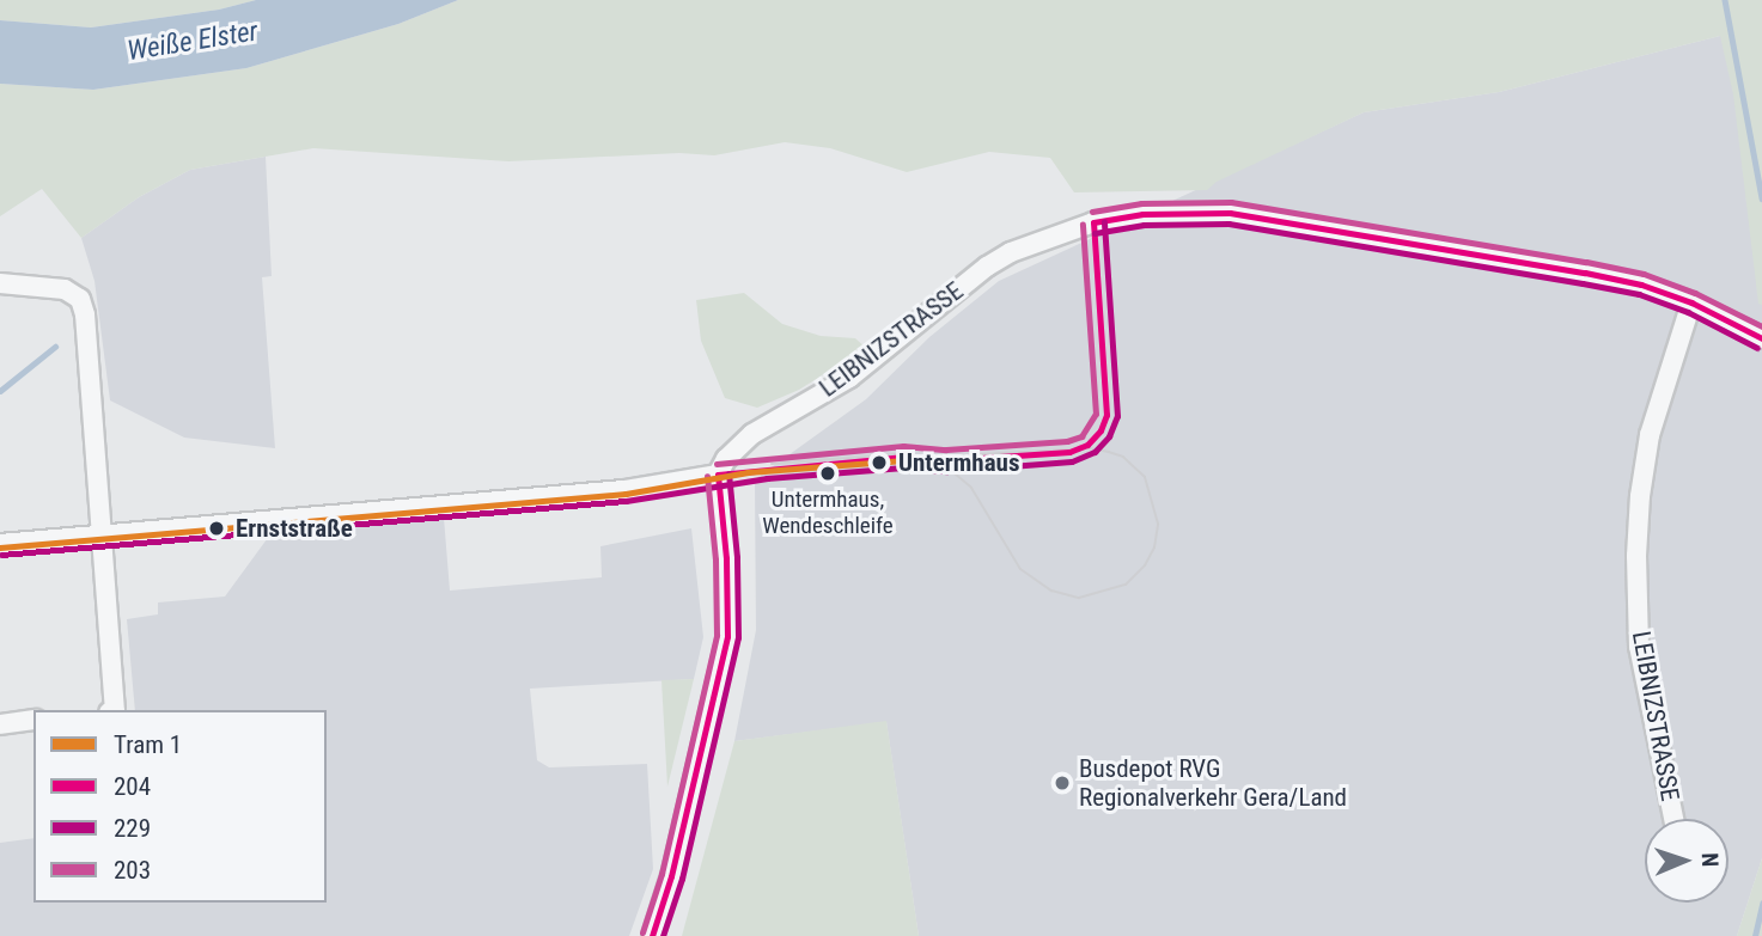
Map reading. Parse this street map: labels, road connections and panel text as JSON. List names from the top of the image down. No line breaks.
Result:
{"streets":{"street":["LEIBNIZSTRASSE"]},"water":["Weiße Elster"],"places":["Untermhaus","Untermhaus, Wendeschleife","Ernststraße","Busdepot RVG Regionalverkehr Gera/Land"],"lines":["transit line 203","transit line 204","transit line 229","tram line 1"],"legend":["Tram 1","204","229","203"],"north":"right"}
